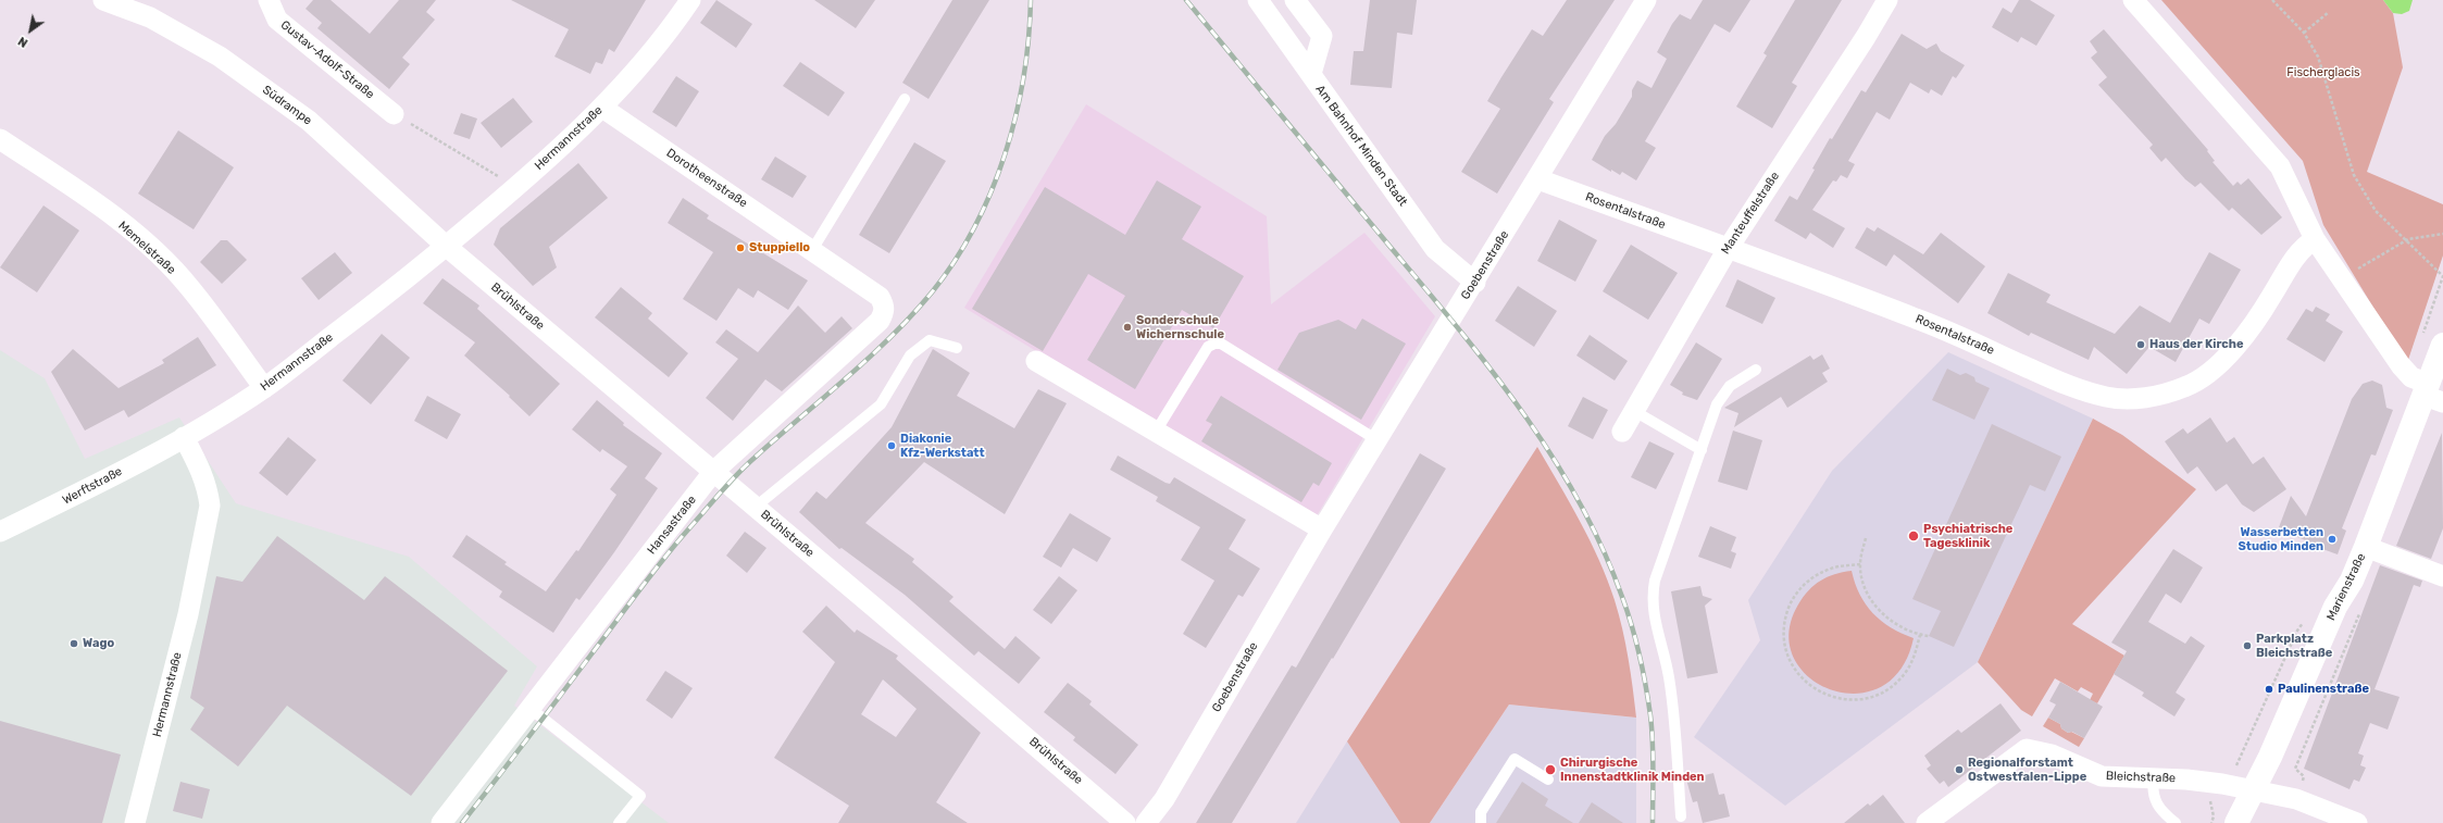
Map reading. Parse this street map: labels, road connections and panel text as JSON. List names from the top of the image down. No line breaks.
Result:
{"streets":{"street":["Gustav-Adolf-Straße","Südrampe","Hermannstraße","Am Bahnhof Minden Stadt","Dorotheenstraße","Rosentalstraße","Manteuffelstraße","Memelstraße","Goebenstraße","Brühlstraße","Werftstraße","Hansastraße","Marienstraße","Bleichstraße"]},"crossings":[["Südrampe","Hermannstraße"],["Südrampe","Brühlstraße"],["Hermannstraße","Dorotheenstraße"],["Hermannstraße","Memelstraße"],["Hermannstraße","Brühlstraße"],["Hermannstraße","Werftstraße"],["Am Bahnhof Minden Stadt","Goebenstraße"],["Dorotheenstraße","Hansastraße"],["Rosentalstraße","Manteuffelstraße"],["Rosentalstraße","Goebenstraße"],["Brühlstraße","Hansastraße"],["Marienstraße","Bleichstraße"]],"parks":["Fischerglacis"],"places":["Stuppiello","Sonderschule Wichernschule","Haus der Kirche","Diakonie Kfz-Werkstatt","Psychiatrische Tagesklinik","Wasserbetten Studio Minden","Wago","Parkplatz Bleichstraße","Paulinenstraße","Chirurgische Innenstadtklinik Minden","Regionalforstamt Ostwestfalen-Lippe"],"north":"bottom left"}
